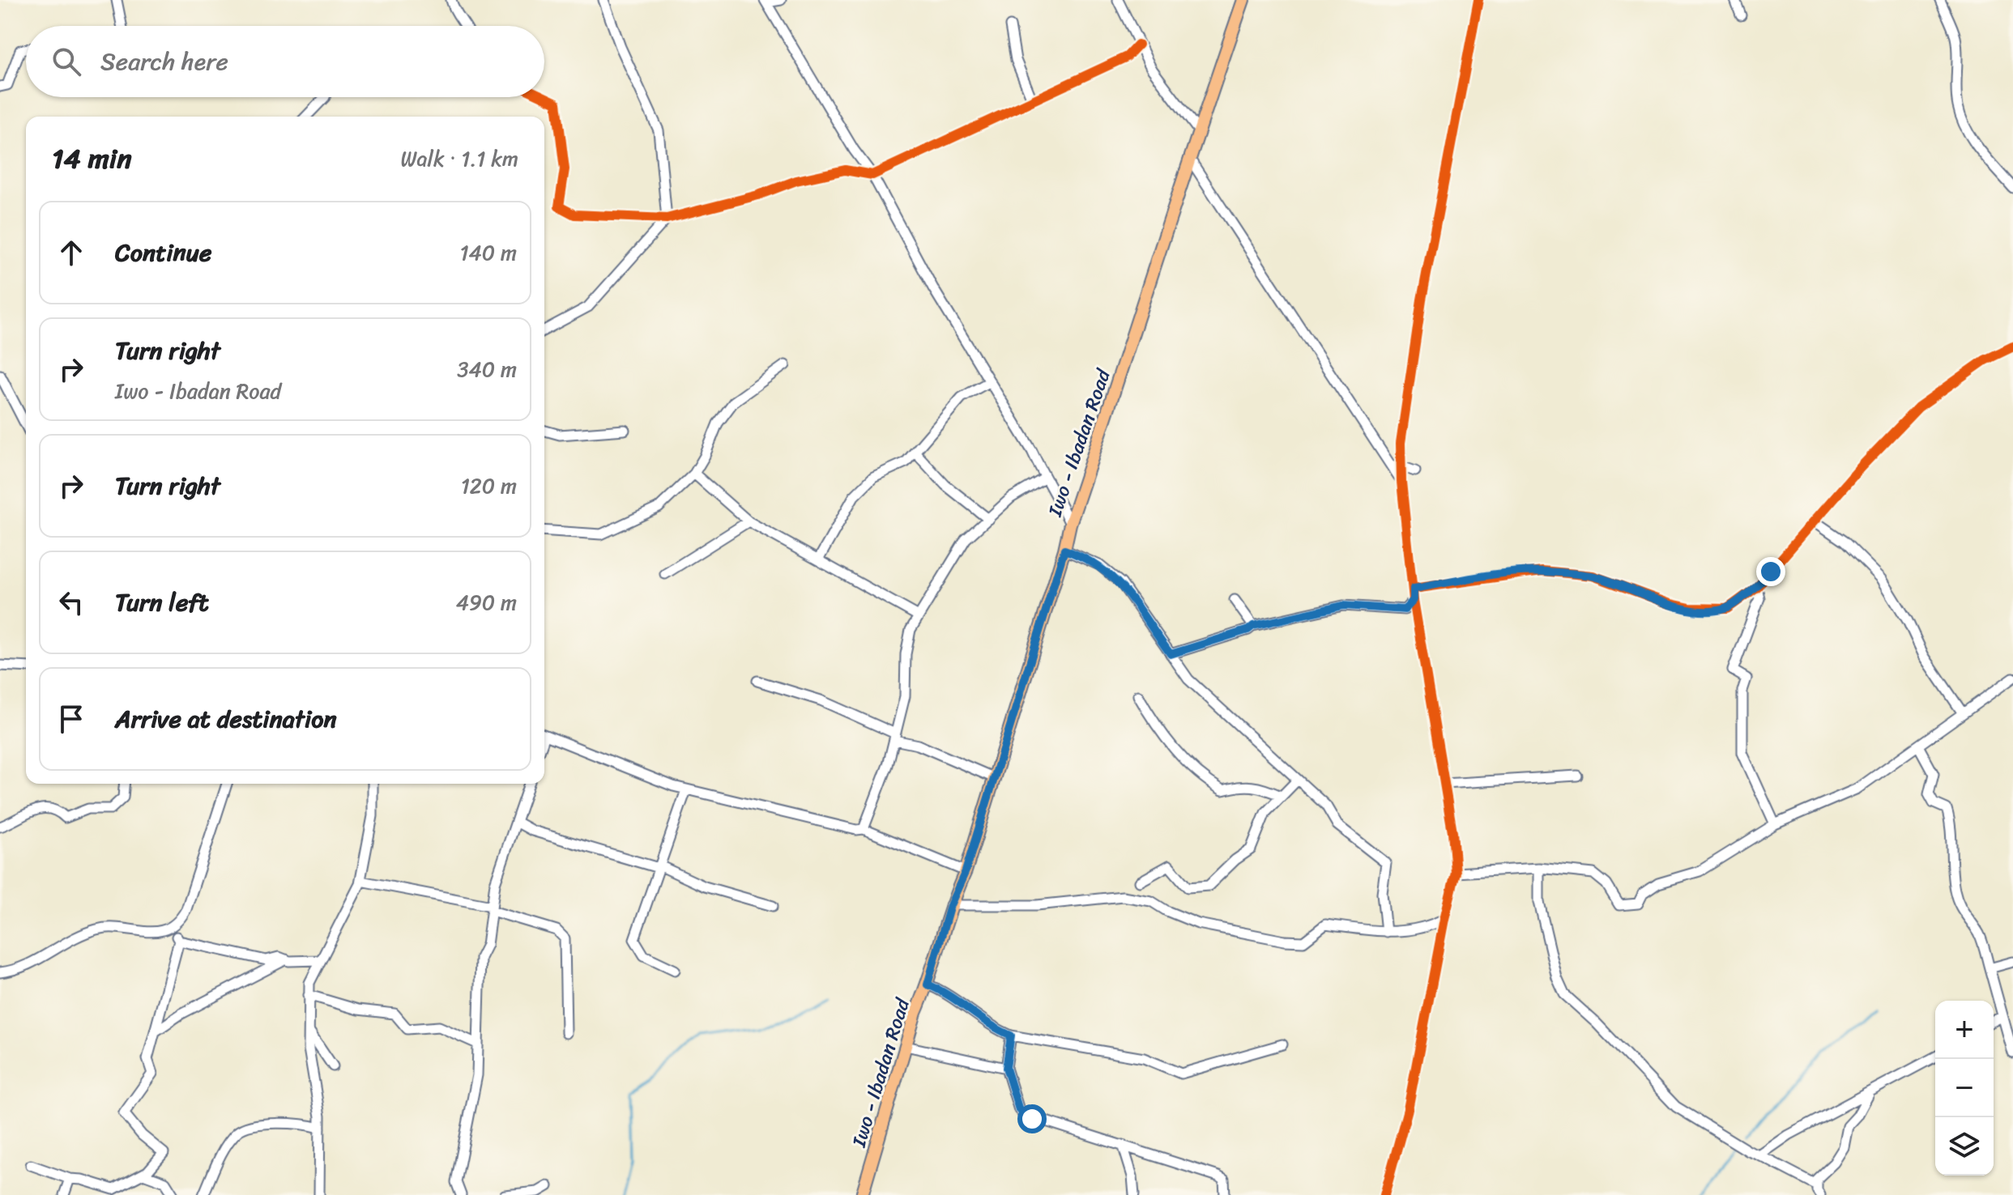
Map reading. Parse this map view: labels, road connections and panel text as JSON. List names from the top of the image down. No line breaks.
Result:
{"streets":{"main road":["Iwo - Ibadan Road"]},"page":{"search":"Search here","heading":["14 min","Walk · 1.1 km"],"list":[["Continue","140 m"],["Turn right","Iwo - Ibadan Road","340 m"],["Turn right","120 m"],["Turn left","490 m"],"Arrive at destination"],"map_buttons":["+","−"]}}
